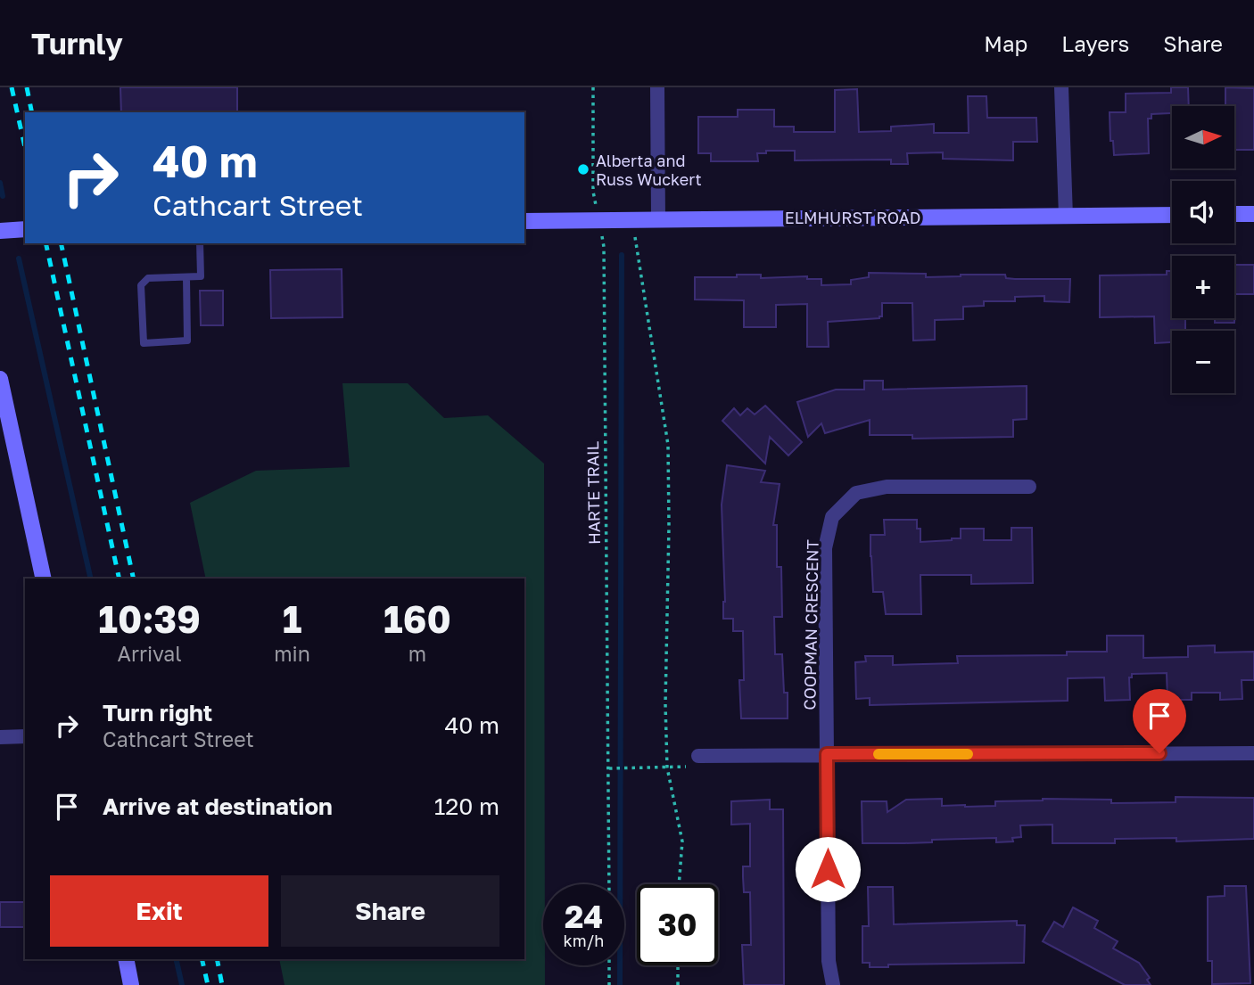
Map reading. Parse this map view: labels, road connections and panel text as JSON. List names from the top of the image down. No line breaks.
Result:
{"streets":{"street":["ELMHURST ROAD","COOPMAN CRESCENT"],"path":["HARTE TRAIL"]},"crossings":[["ELMHURST ROAD","HARTE TRAIL"]],"places":["Alberta and Russ Wuckert"],"north":"right","page":{"header":"Turnly","nav":["Map","Layers","Share"],"map_buttons":["+","−"],"turn":["40 m","Cathcart Street"],"eta":["10:39","Arrival","1","min","160","m"],"list":[{"name":"Turn right","note":"Cathcart Street","value":"40 m"},{"name":"Arrive at destination","value":"120 m"}],"buttons":["Exit","Share"],"speed":"24 km/h","limit":"30"}}
